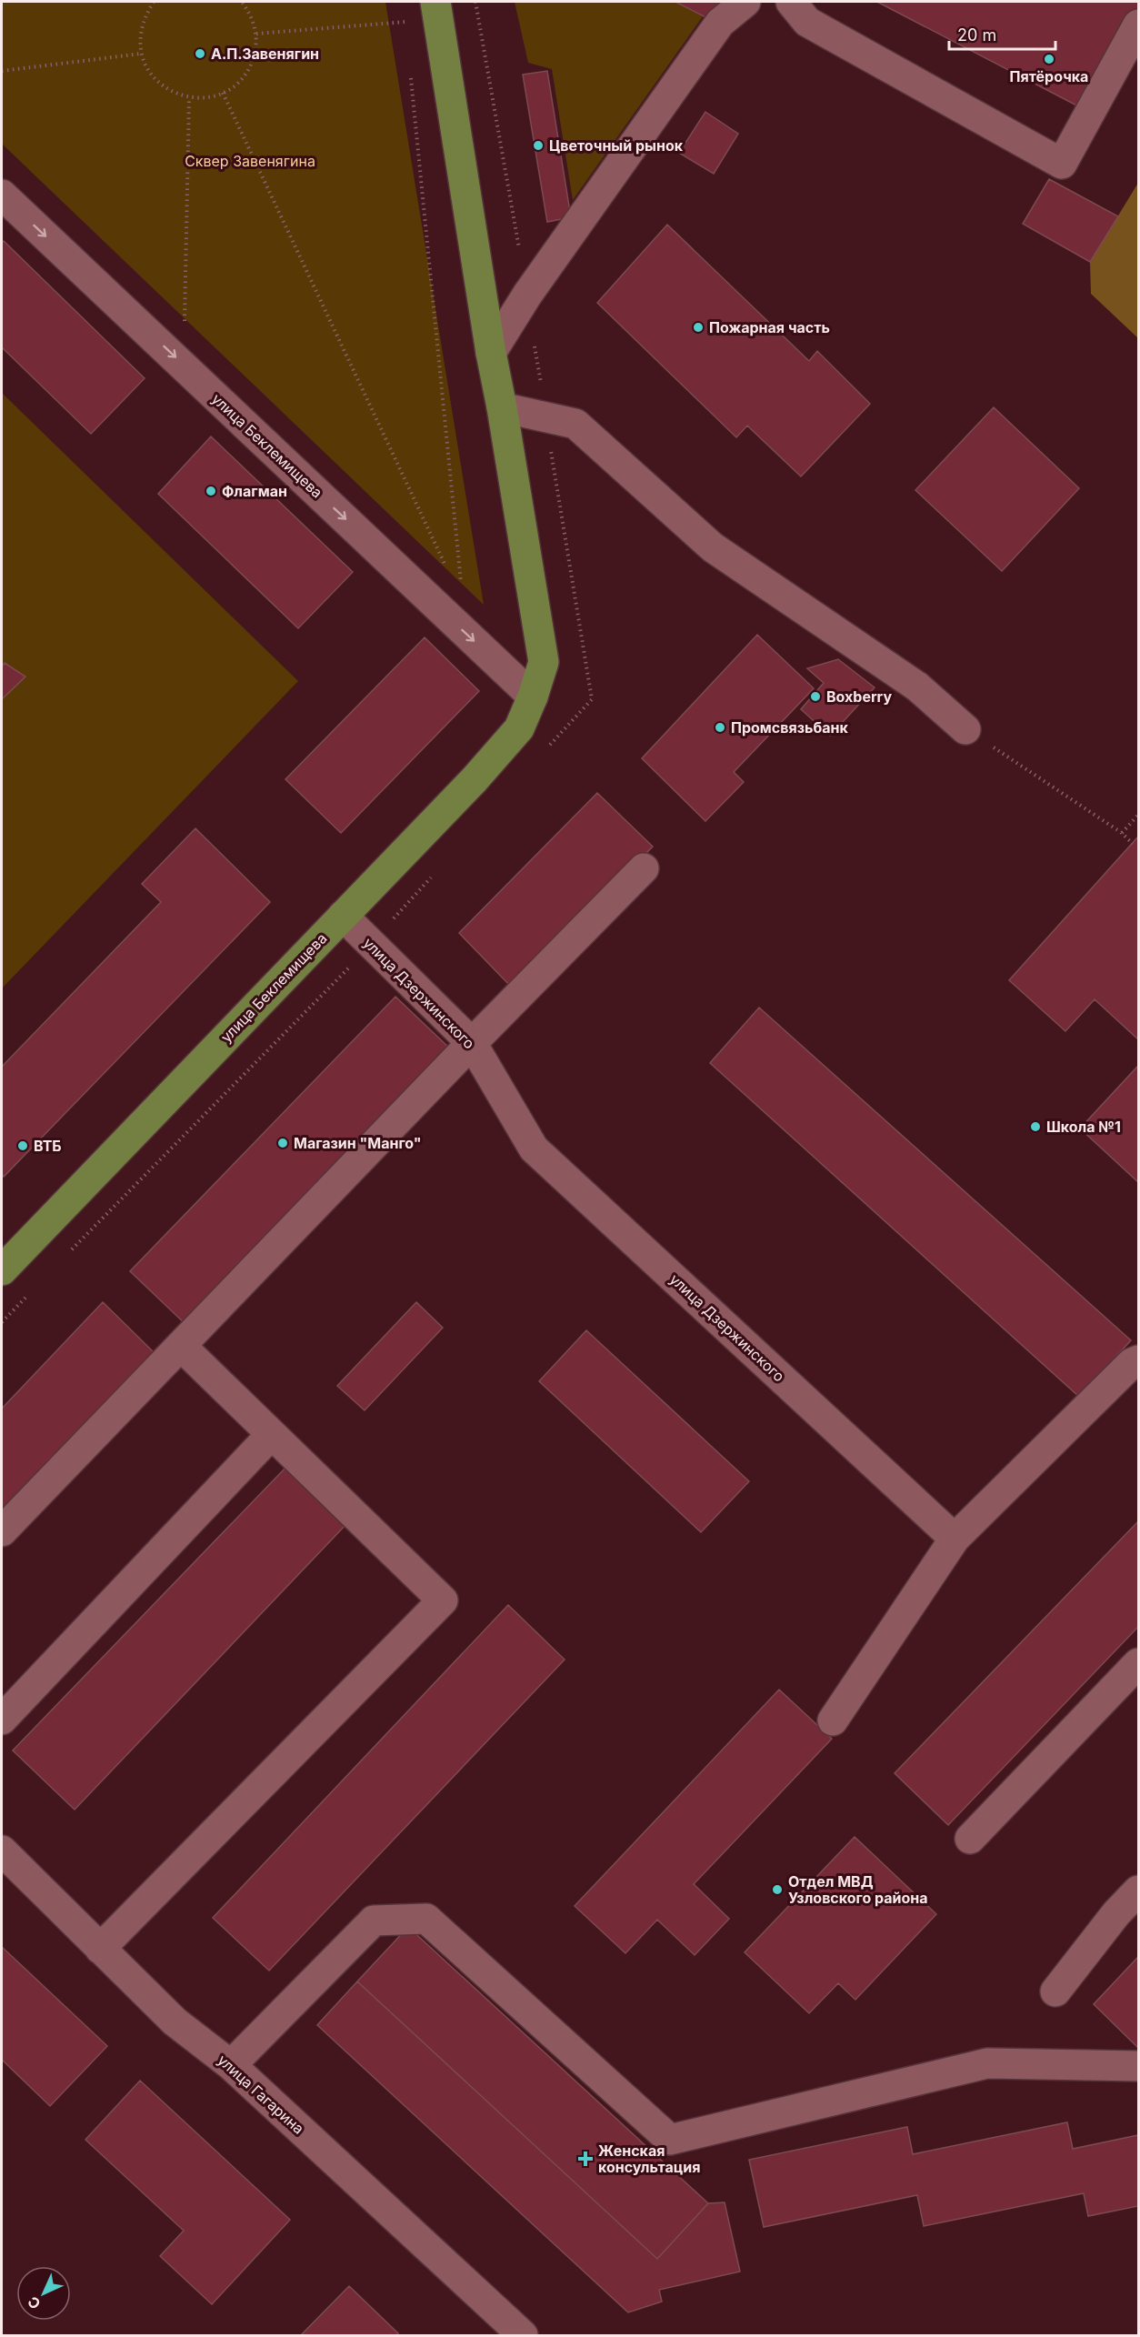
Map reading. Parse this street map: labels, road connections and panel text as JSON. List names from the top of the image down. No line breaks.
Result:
{"streets":{"main road":["улица Беклемищева"],"street":["улица Дзержинского","улица Гагарина"]},"crossings":[["улица Беклемищева","улица Дзержинского"]],"parks":["Сквер Завенягина"],"places":{"other":["А.П.Завенягин","Пятёрочка","Цветочный рынок","Пожарная часть","Флагман","Boxberry","Промсвязьбанк","Школа №1","Магазин \"Манго\"","ВТБ","Отдел МВД Узловского района"],"health":["Женская консультация"]},"scale_bar":"20 m","north":"bottom left"}
